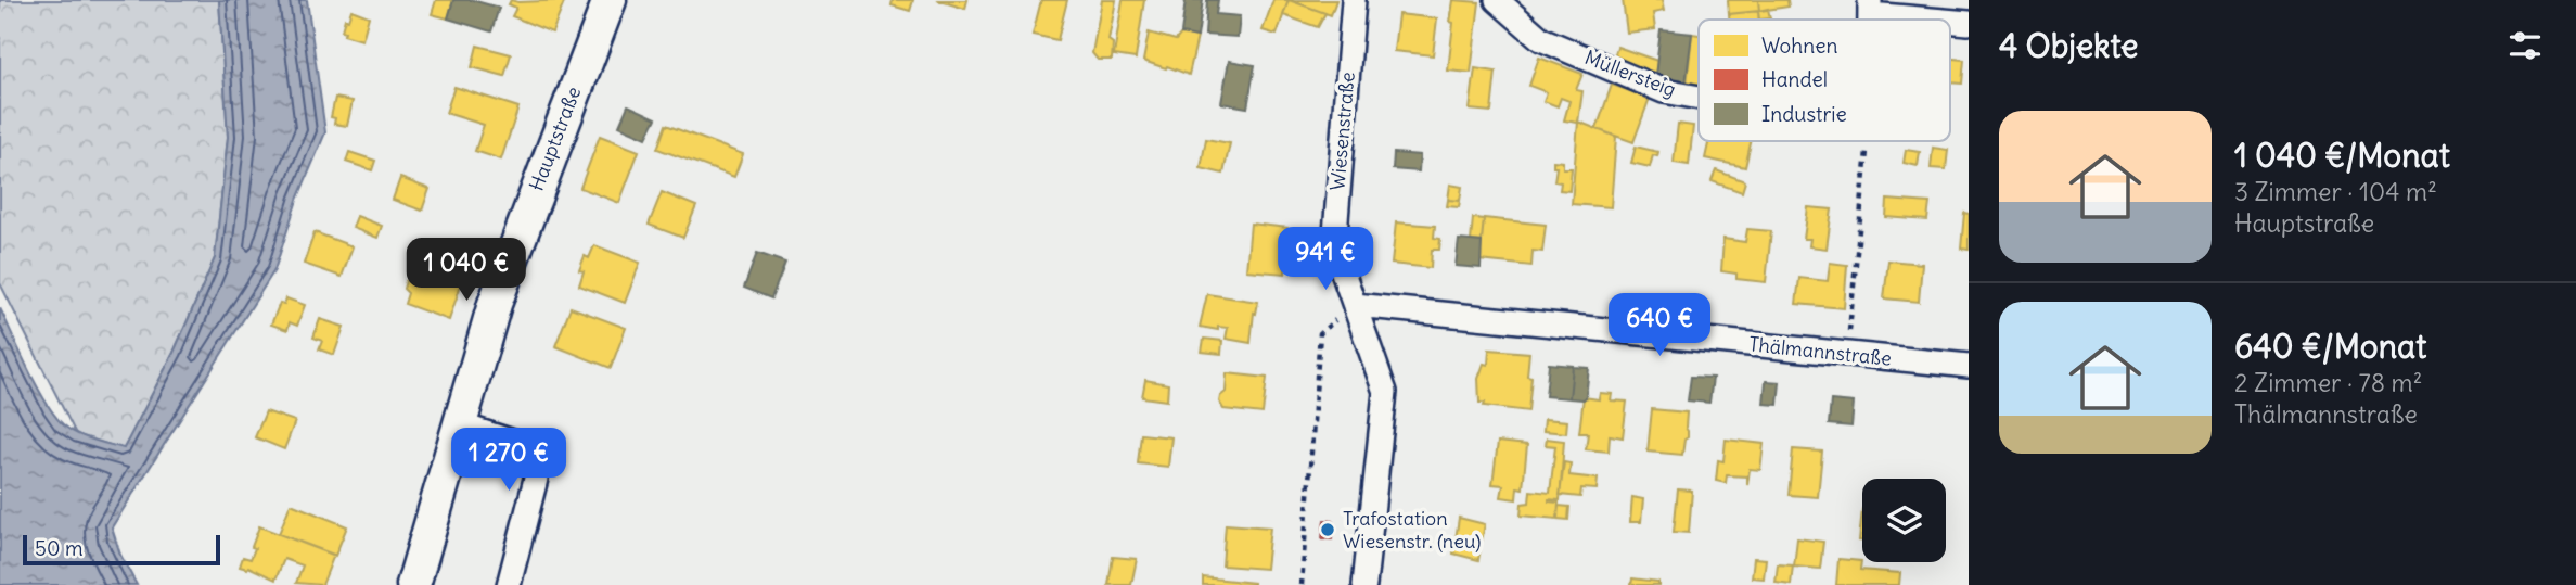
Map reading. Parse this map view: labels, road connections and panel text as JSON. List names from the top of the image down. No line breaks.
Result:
{"streets":{"main road":["Hauptstraße"],"street":["Müllersteig","Wiesenstraße","Thälmannstraße"]},"crossings":[["Wiesenstraße","Thälmannstraße"]],"places":["Trafostation Wiesenstr. (neu)"],"legend":["Wohnen","Handel","Industrie"],"scale_bar":"50 m","page":{"heading":"4 Objekte","list":[{"name":"1 040 €/Monat","note":"3 Zimmer · 104 m² · Hauptstraße"},{"name":"640 €/Monat","note":"2 Zimmer · 78 m² · Thälmannstraße"}],"price":["941 €","1 040 €","640 €","1 270 €"],"scale":"50 m"}}
